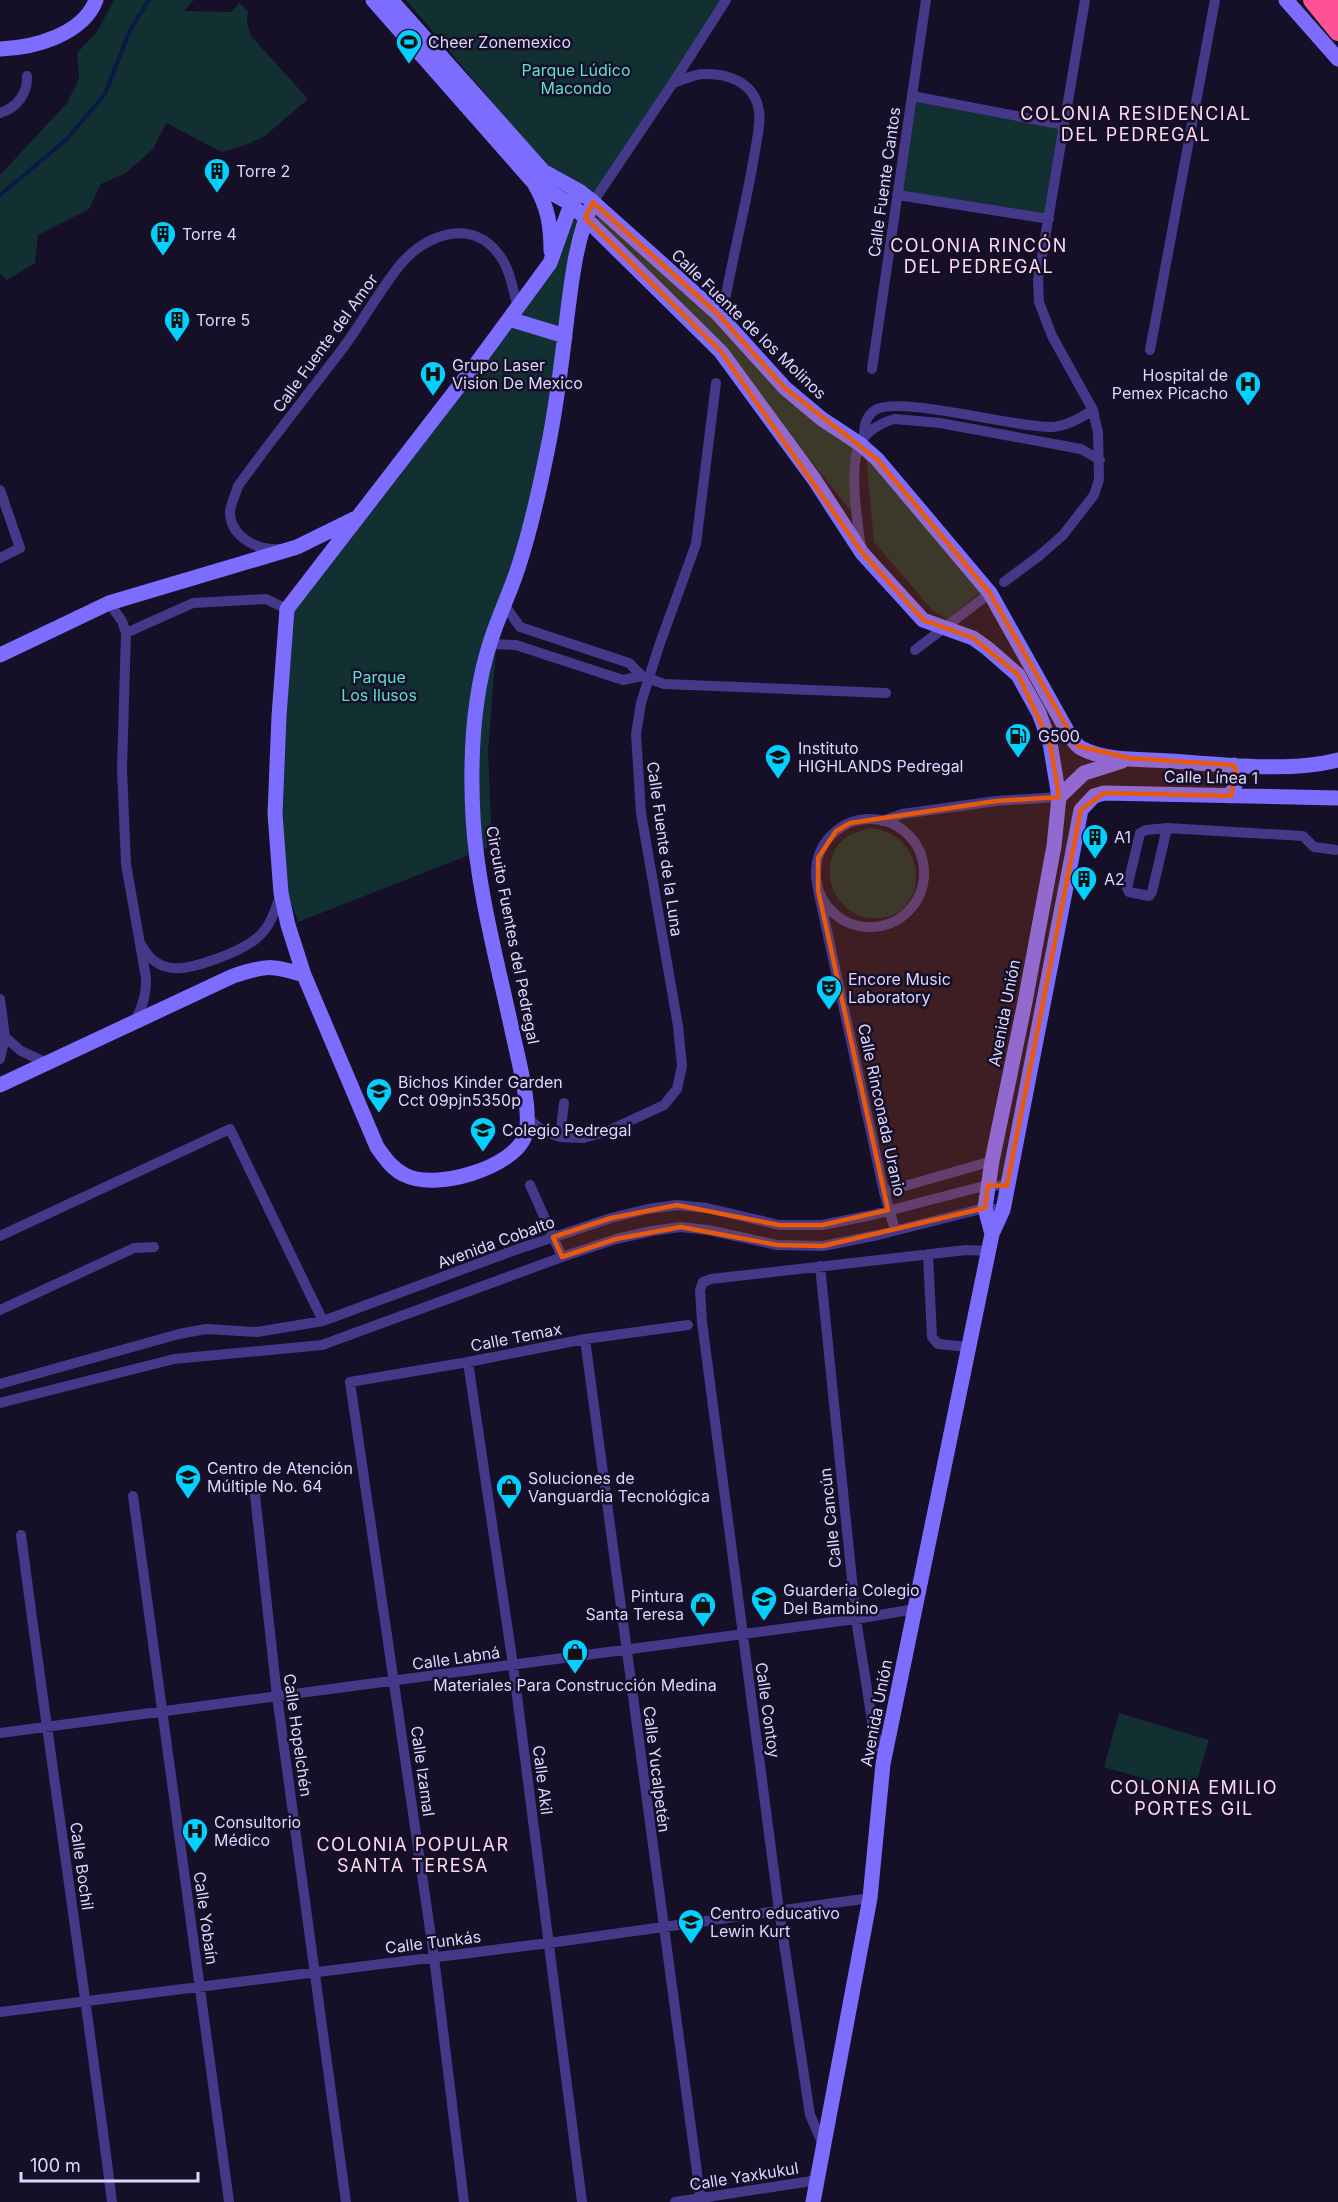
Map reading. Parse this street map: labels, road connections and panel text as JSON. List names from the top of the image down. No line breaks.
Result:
{"streets":{"street":["Calle Fuente Cantos","Calle Fuente de los Molinos","Calle Fuente del Amor","Calle Línea 1","Calle Fuente de la Luna","Circuito Fuentes del Pedregal","Avenida Unión","Calle Rinconada Uranio","Avenida Cobalto","Calle Temax","Calle Cancún","Calle Labná","Calle Contoy","Calle Hopelchén","Calle Yucalpetén","Calle Izamal","Calle Akil","Calle Bochil","Calle Yobaín","Calle Tunkás","Calle Yaxkukul"]},"crossings":[["Calle Fuente de los Molinos","Calle Línea 1"],["Calle Fuente de los Molinos","Circuito Fuentes del Pedregal"],["Calle Línea 1","Avenida Unión"],["Calle Fuente de la Luna","Circuito Fuentes del Pedregal"],["Avenida Unión","Avenida Cobalto"],["Avenida Unión","Calle Cancún"],["Avenida Unión","Calle Labná"],["Avenida Unión","Calle Contoy"],["Avenida Unión","Calle Tunkás"],["Avenida Unión","Calle Yaxkukul"],["Calle Rinconada Uranio","Avenida Cobalto"],["Calle Temax","Calle Yucalpetén"],["Calle Temax","Calle Izamal"],["Calle Temax","Calle Akil"],["Calle Cancún","Calle Labná"],["Calle Cancún","Calle Contoy"],["Calle Labná","Calle Contoy"],["Calle Labná","Calle Hopelchén"],["Calle Labná","Calle Yucalpetén"],["Calle Labná","Calle Izamal"],["Calle Labná","Calle Akil"],["Calle Labná","Calle Bochil"],["Calle Labná","Calle Yobaín"],["Calle Contoy","Calle Tunkás"],["Calle Hopelchén","Calle Tunkás"],["Calle Yucalpetén","Calle Tunkás"],["Calle Yucalpetén","Calle Yaxkukul"],["Calle Izamal","Calle Tunkás"],["Calle Akil","Calle Tunkás"],["Calle Bochil","Calle Tunkás"],["Calle Yobaín","Calle Tunkás"]],"districts":["COLONIA RESIDENCIAL DEL PEDREGAL","COLONIA RINCÓN DEL PEDREGAL","COLONIA EMILIO PORTES GIL","COLONIA POPULAR SANTA TERESA"],"parks":["Parque Lúdico Macondo","Parque Los Ilusos"],"places":{"sports":["Cheer Zonemexico"],"building":["Torre 2","Torre 4","Torre 5","A1","A2"],"hospital":["Grupo Laser Vision De Mexico","Hospital de Pemex Picacho","Consultorio Médico"],"fuel station":["G500"],"school or university":["Instituto HIGHLANDS Pedregal","Bichos Kinder Garden Cct 09pjn5350p","Colegio Pedregal","Centro de Atención Múltiple No. 64","Guarderia Colegio Del Bambino","Centro educativo Lewin Kurt"],"theatre":["Encore Music Laboratory"],"shop":["Soluciones de Vanguardia Tecnológica","Pintura Santa Teresa","Materiales Para Construcción Medina"]},"scale_bar":"100 m"}
